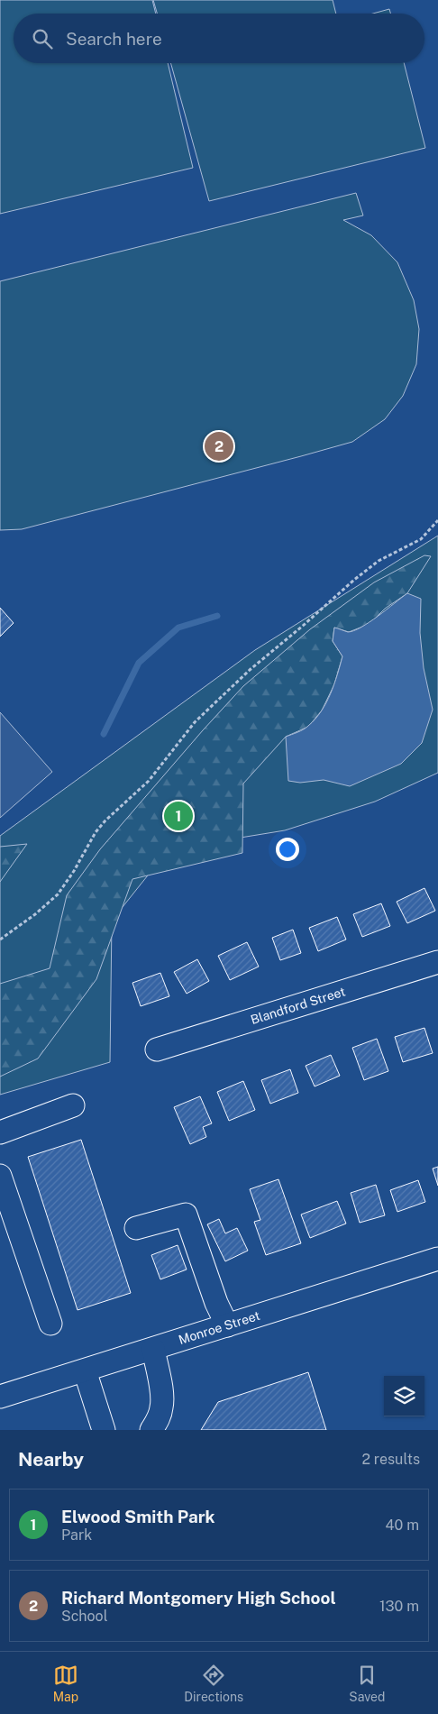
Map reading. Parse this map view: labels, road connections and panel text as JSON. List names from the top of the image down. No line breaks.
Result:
{"streets":{"street":["Blandford Street","Monroe Street"]},"page":{"search":"Search here","pins":["2","1"],"heading":["Nearby","2 results"],"list":[{"mark":"1","name":"Elwood Smith Park","note":"Park","value":"40 m"},{"mark":"2","name":"Richard Montgomery High School","note":"School","value":"130 m"}],"nav":["Map","Directions","Saved"]}}
